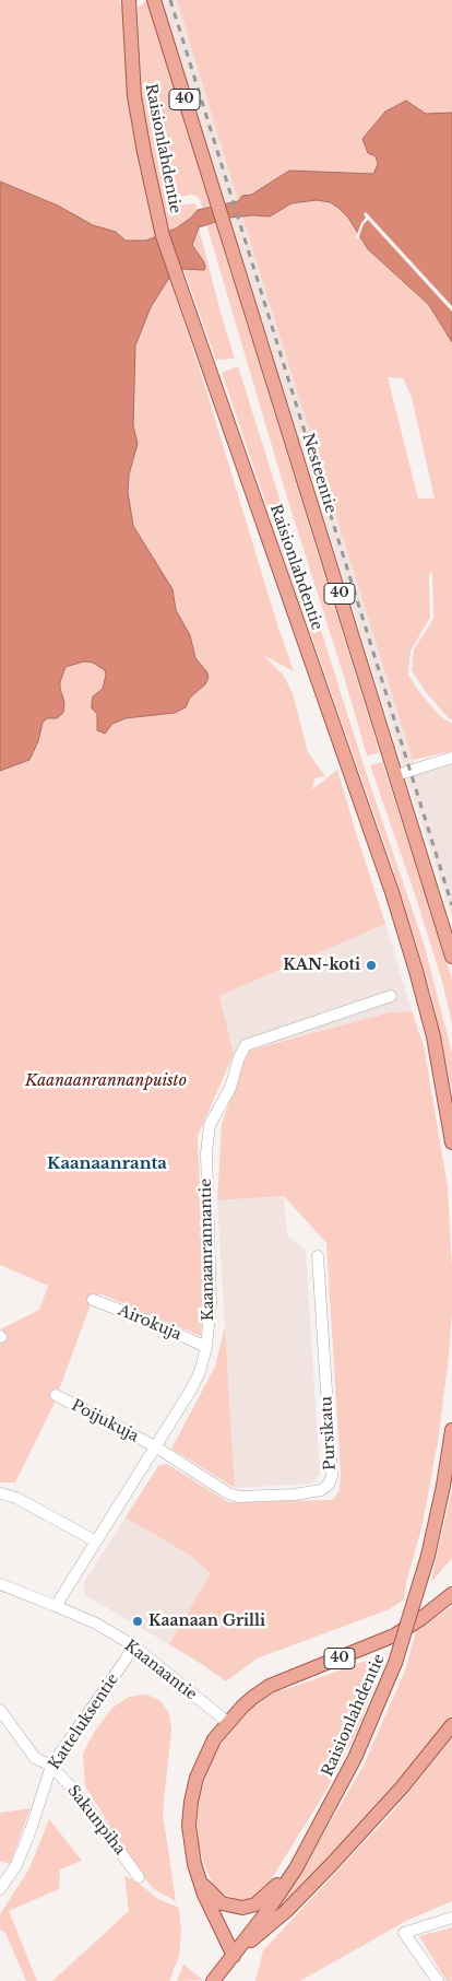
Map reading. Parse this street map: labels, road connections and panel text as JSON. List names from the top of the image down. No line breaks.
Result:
{"streets":{"main road":["40","Raisionlahdentie","Nesteentie"],"street":["Kaanaanrannantie","Airokuja","Poijukuja","Pursikatu","Kaanaantie","Katteluksentie","Sakunpiha"]},"crossings":[["40","Raisionlahdentie"],["40","Kaanaantie"],["Kaanaanrannantie","Airokuja"],["Kaanaanrannantie","Poijukuja"],["Kaanaanrannantie","Pursikatu"],["Kaanaanrannantie","Kaanaantie"],["Poijukuja","Pursikatu"],["Kaanaantie","Katteluksentie"],["Katteluksentie","Sakunpiha"]],"districts":["Kaanaanranta"],"parks":["Kaanaanrannanpuisto"],"places":["KAN-koti","Kaanaan Grilli"]}
